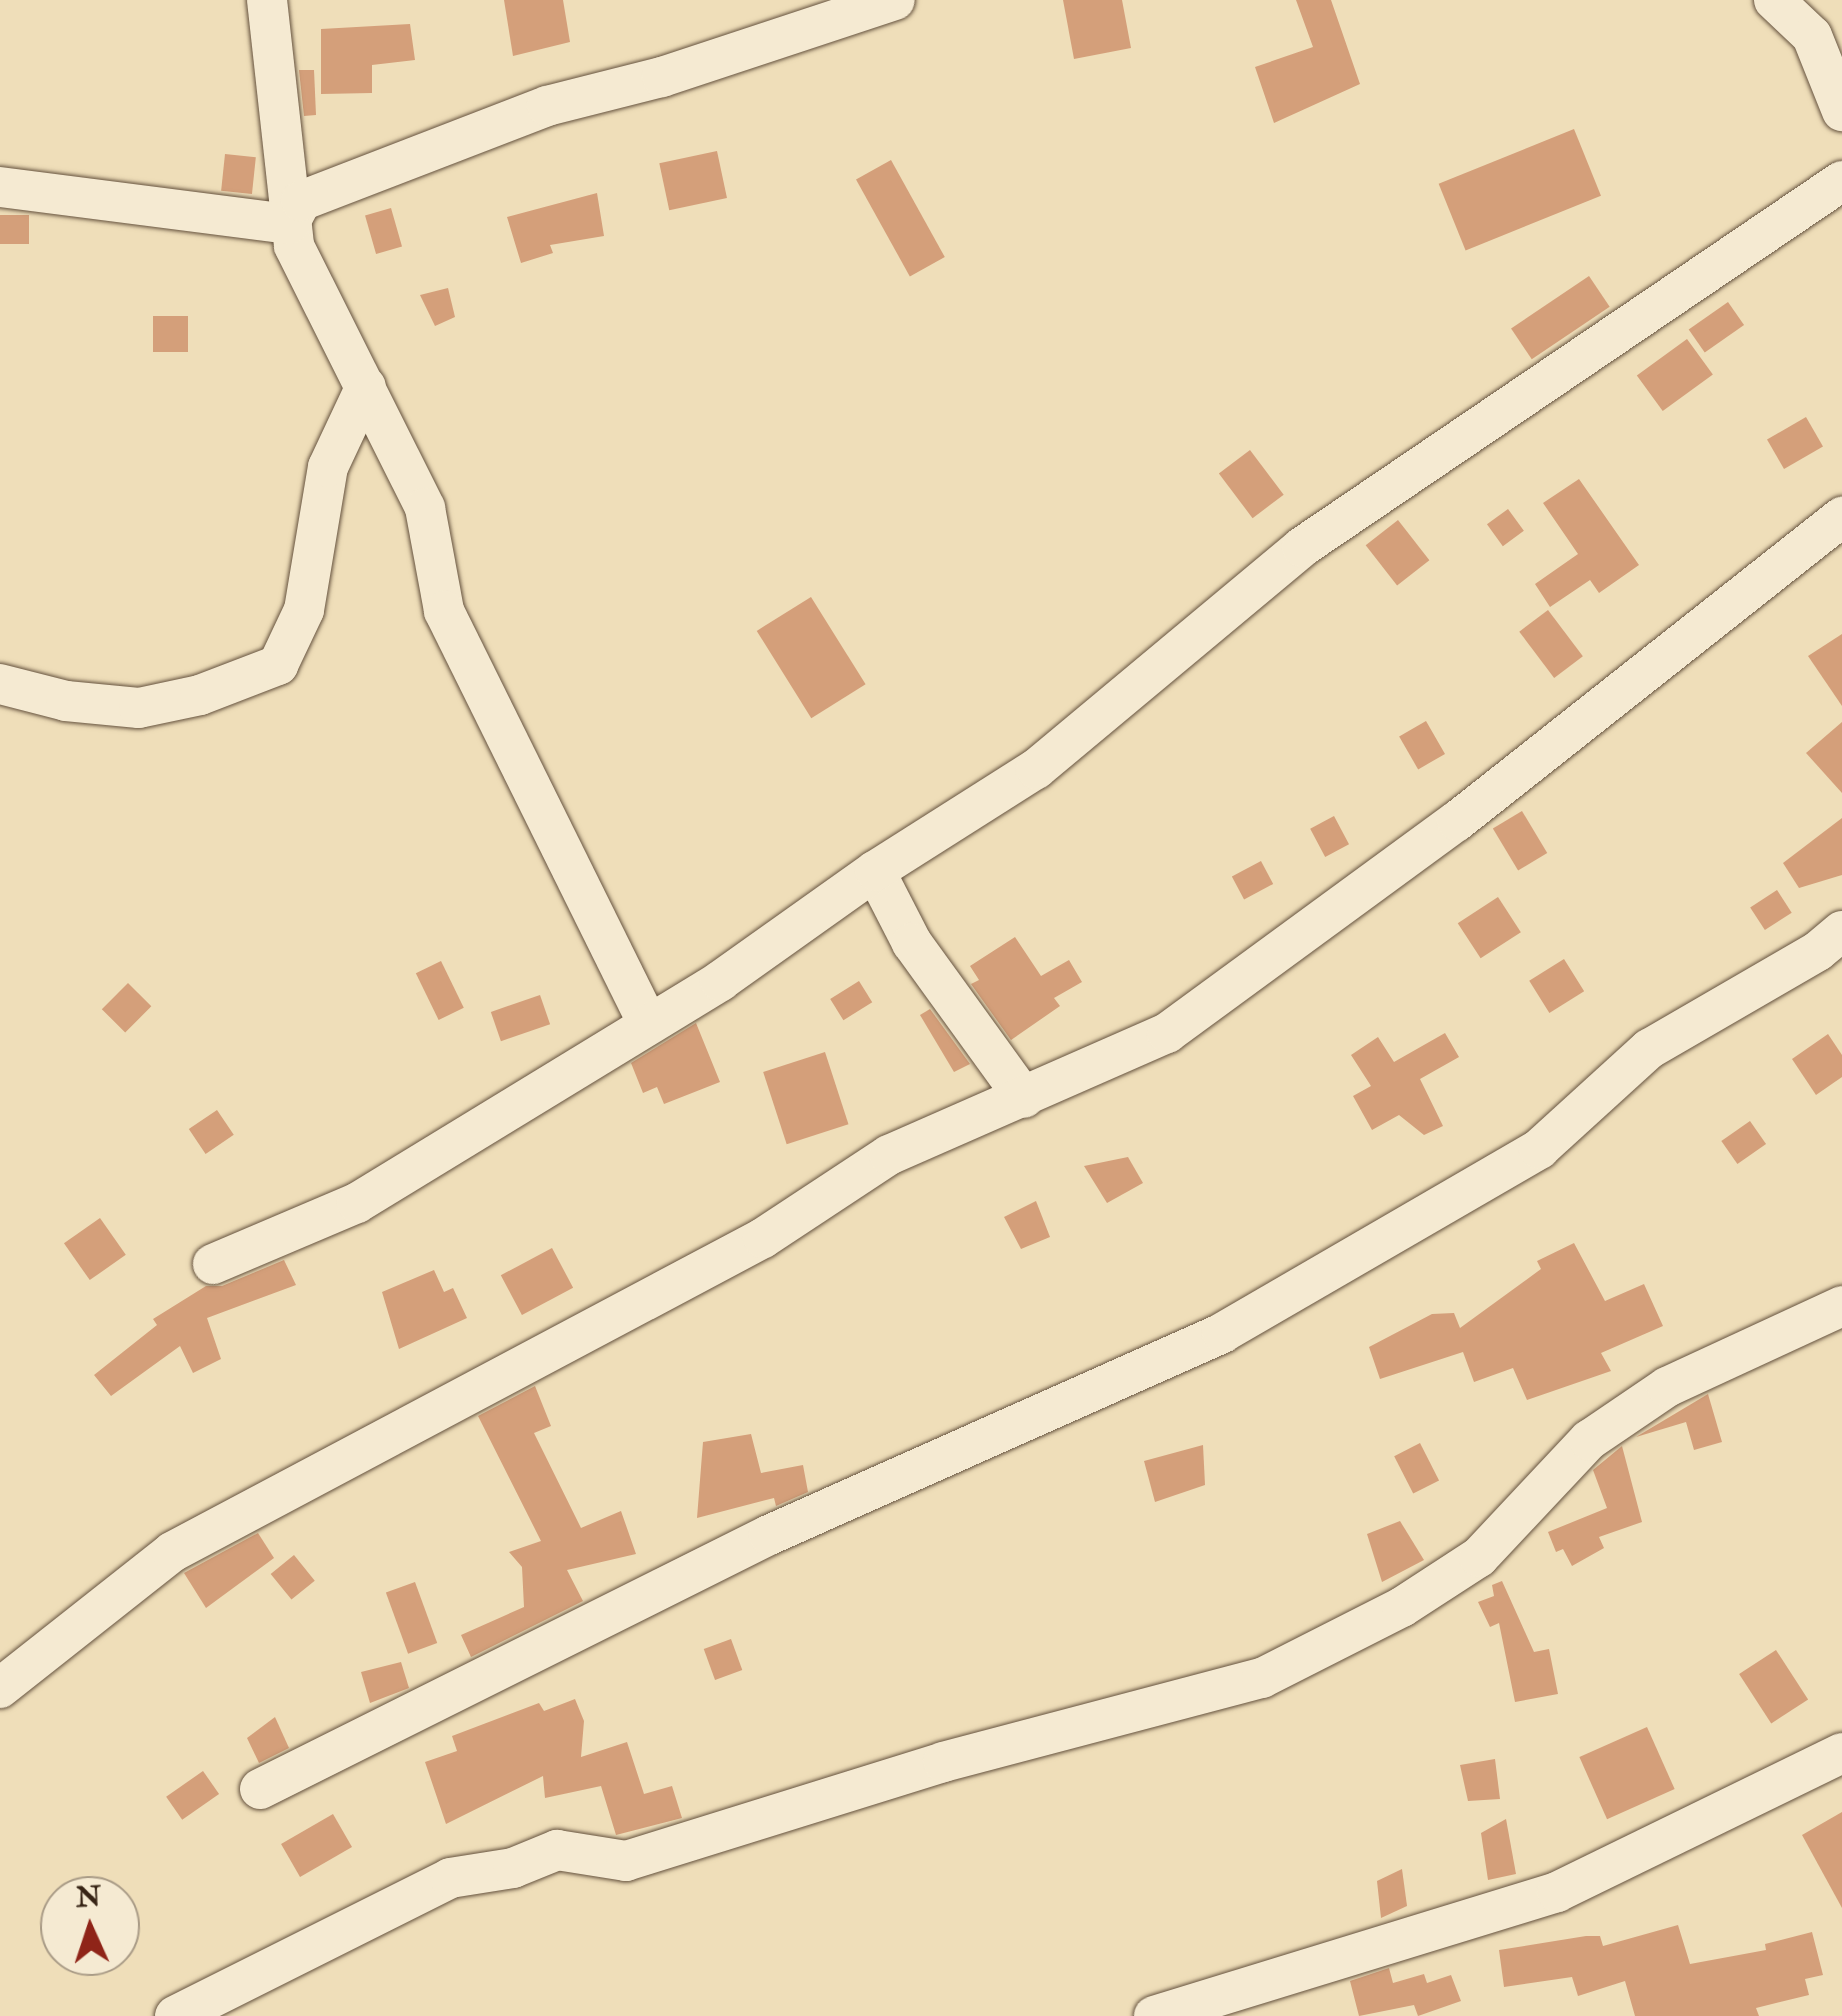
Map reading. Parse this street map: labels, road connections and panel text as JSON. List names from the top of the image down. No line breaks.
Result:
{"north":"top"}
